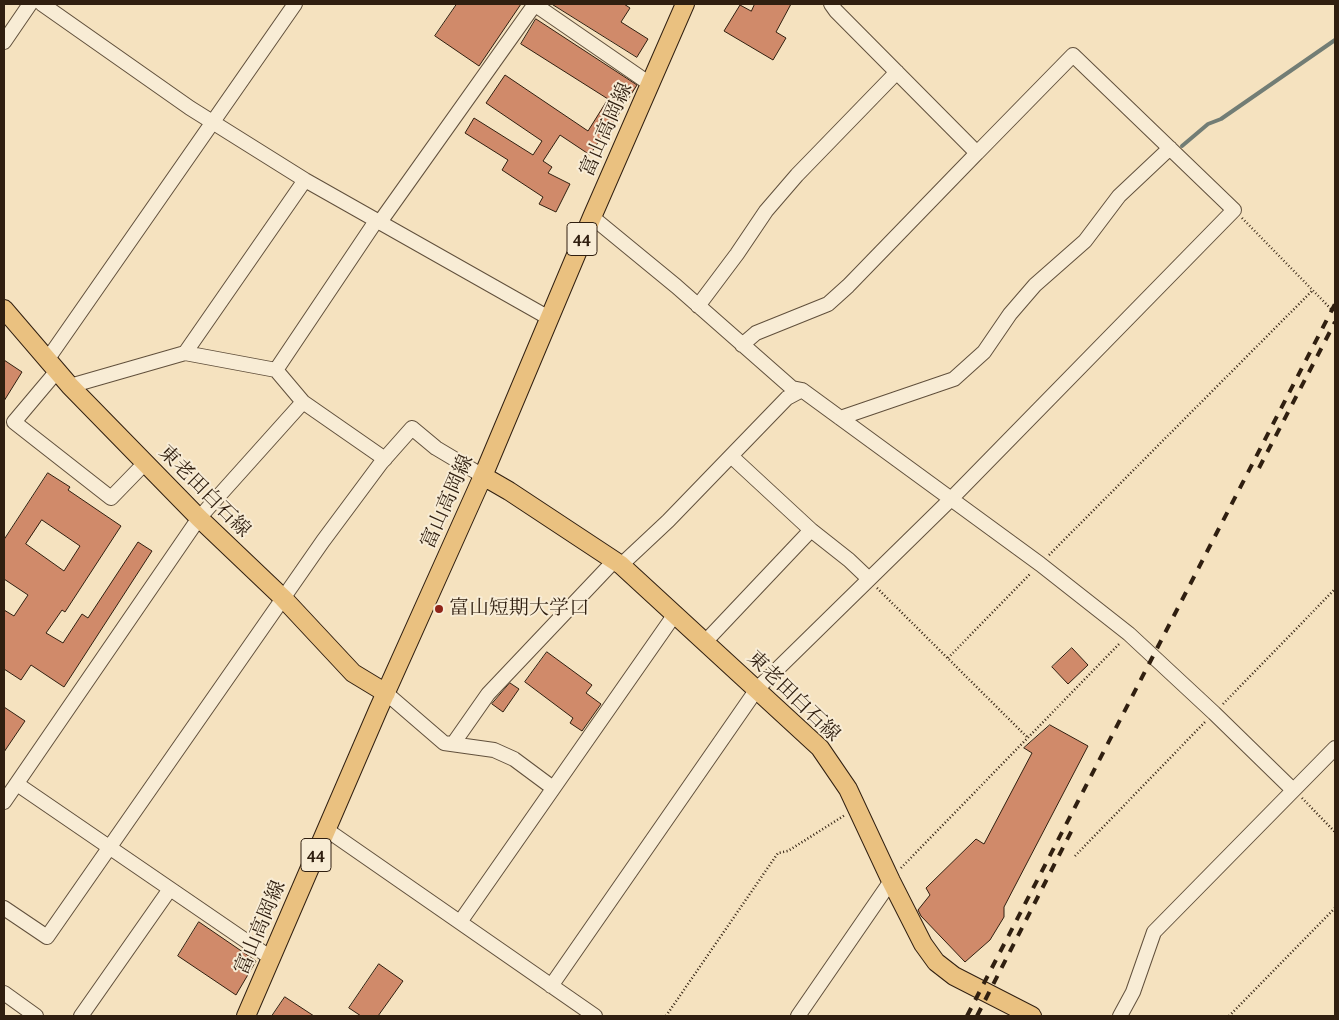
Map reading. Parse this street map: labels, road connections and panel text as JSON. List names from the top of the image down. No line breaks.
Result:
{"streets":{"main road":["富山高岡線","44","東老田白石線"]},"crossings":[["富山高岡線","東老田白石線"]],"places":["富山短期大学口"]}
